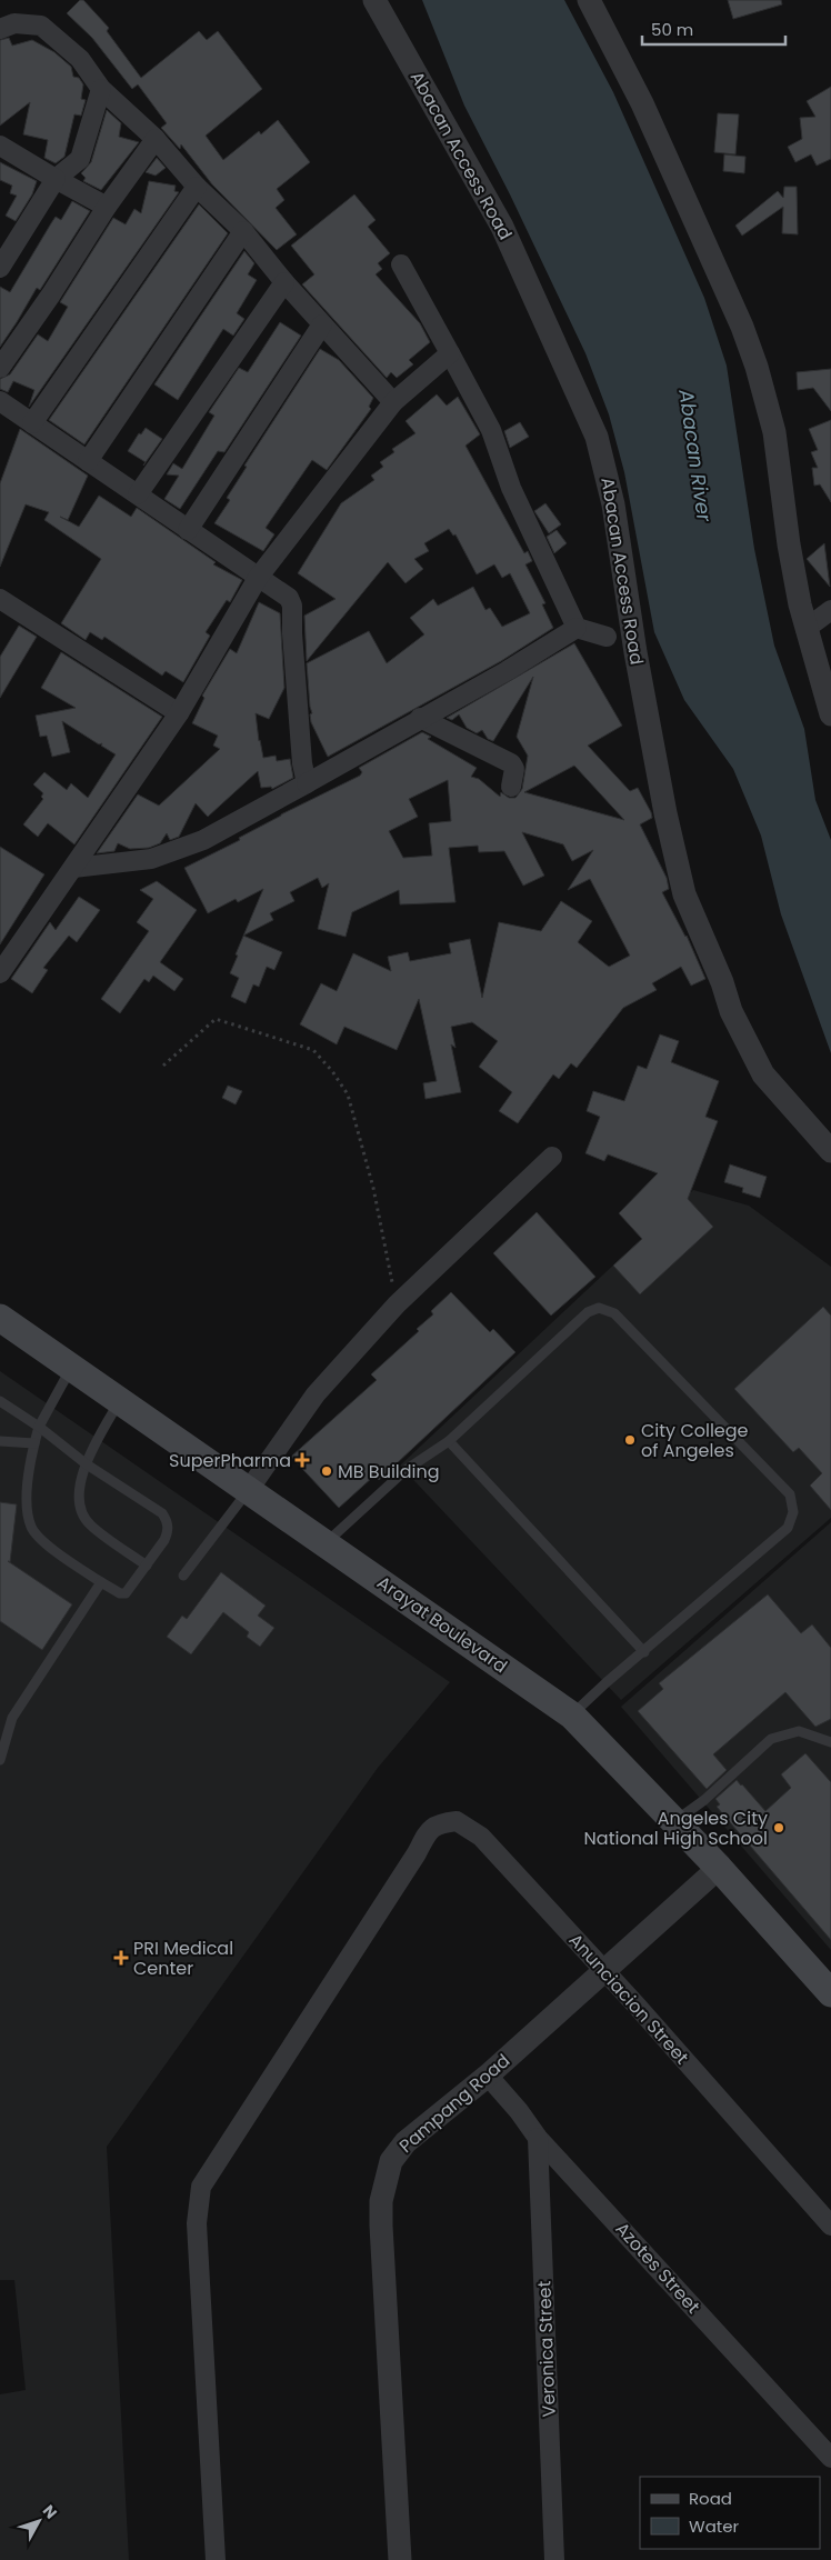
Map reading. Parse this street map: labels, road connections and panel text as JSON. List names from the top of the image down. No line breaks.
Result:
{"streets":{"main road":["Arayat Boulevard"],"street":["Abacan Access Road","Anunciacion Street","Pampang Road","Azotes Street","Veronica Street"]},"crossings":[["Arayat Boulevard","Pampang Road"],["Anunciacion Street","Pampang Road"],["Pampang Road","Azotes Street"],["Azotes Street","Veronica Street"]],"water":["Abacan River"],"places":{"other":["City College of Angeles","MB Building","Angeles City National High School"],"health":["SuperPharma","PRI Medical Center"]},"legend":["Road","Water"],"scale_bar":"50 m","north":"top right"}
